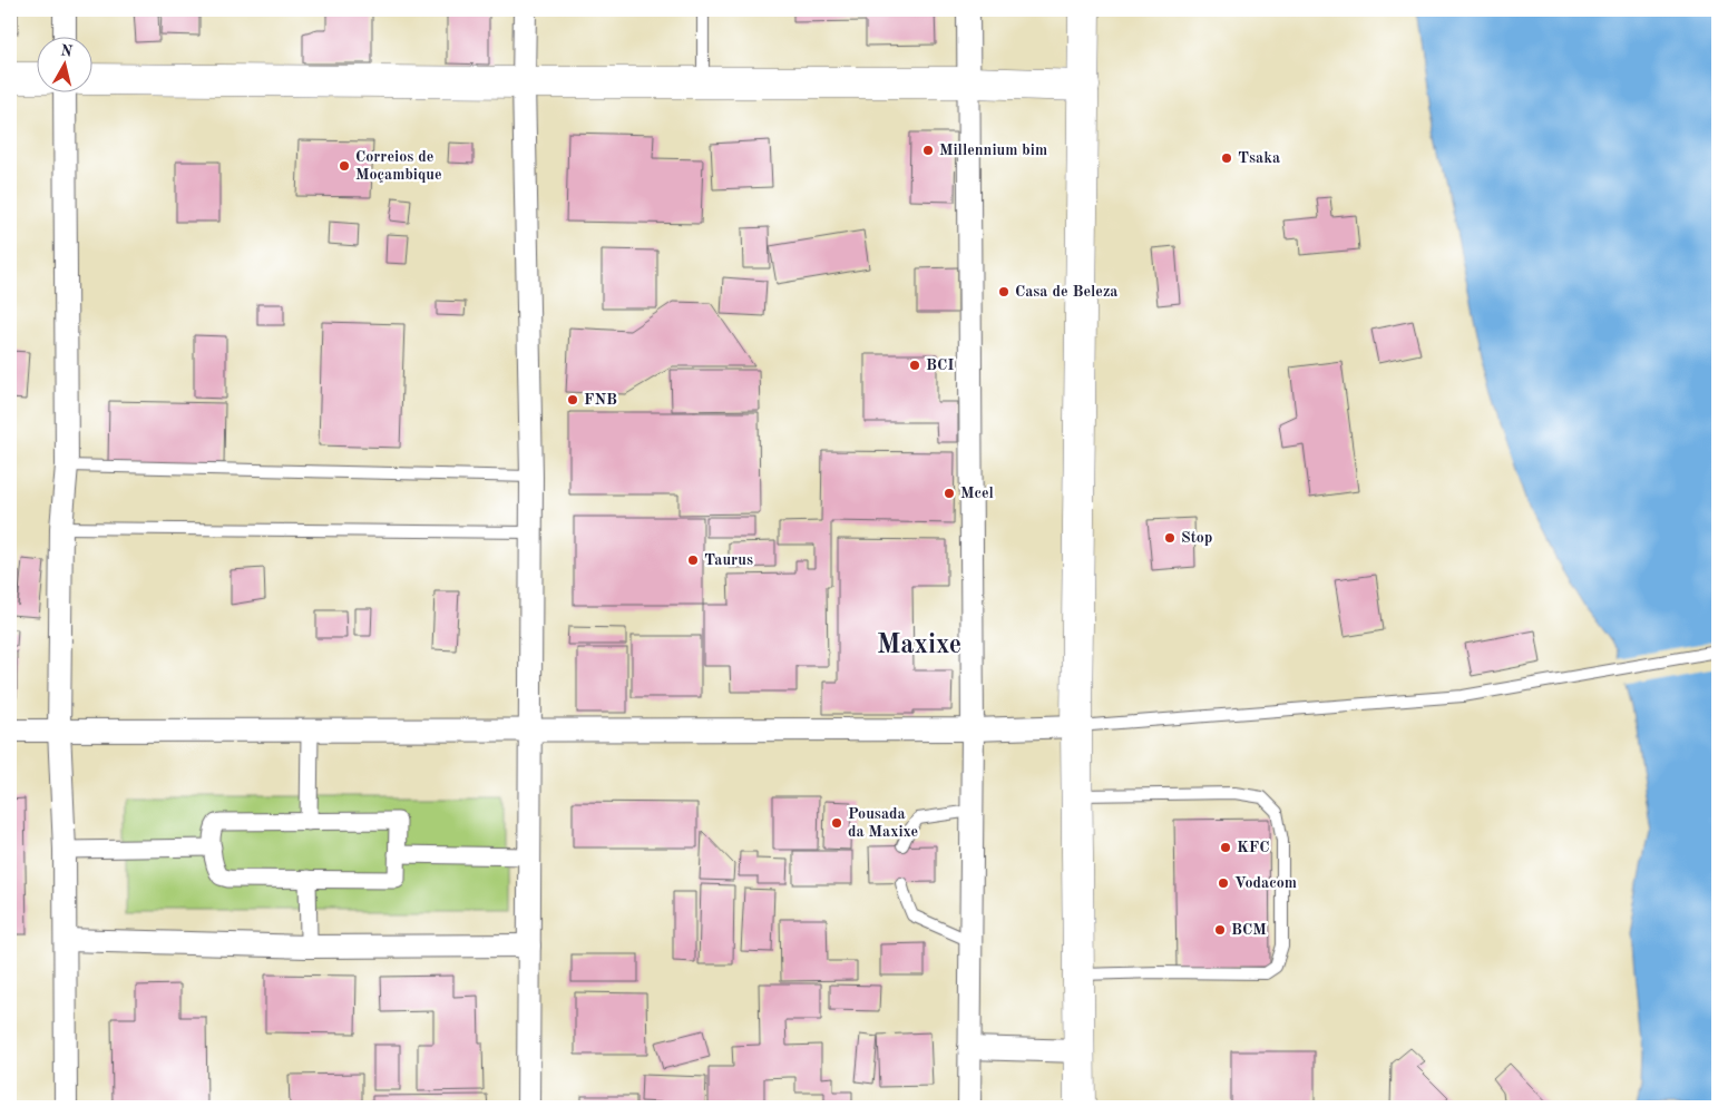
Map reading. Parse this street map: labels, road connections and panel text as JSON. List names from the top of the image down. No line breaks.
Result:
{"districts":["Maxixe"],"places":["Millennium bim","Tsaka","Correios de Moçambique","Casa de Beleza","BCI","FNB","Mcel","Stop","Taurus","Pousada da Maxixe","KFC","Vodacom","BCM"],"north":"top"}
